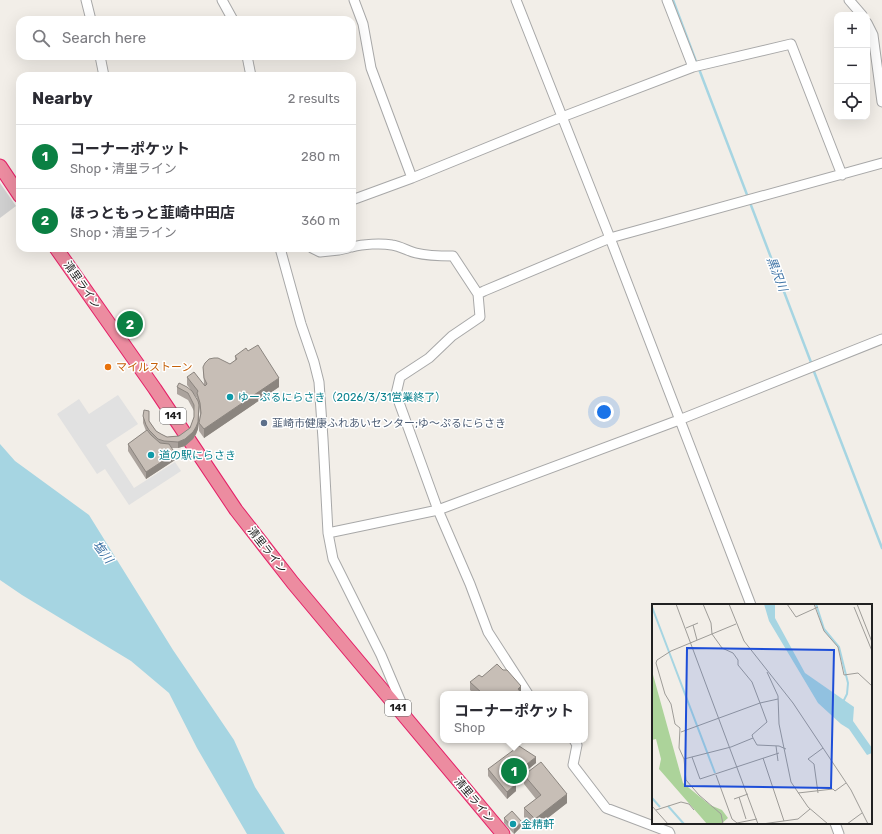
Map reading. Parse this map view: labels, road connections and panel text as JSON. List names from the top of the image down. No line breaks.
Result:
{"streets":{"highway":["清里ライン","141"]},"water":["黒沢川","塩川"],"places":["マイルストーン","ゆーぷるにらさき（2026/3/31営業終了）","韮崎市健康ふれあいセンター;ゆ～ぷるにらさき","道の駅にらさき","金精軒"],"page":{"map_buttons":["+","−"],"search":"Search here","heading":["Nearby","2 results"],"list":[{"mark":"1","name":"コーナーポケット","note":"Shop · 清里ライン","value":"280 m"},{"mark":"2","name":"ほっともっと韮崎中田店","note":"Shop · 清里ライン","value":"360 m"}],"pins":["2","1"],"popup":["コーナーポケット","Shop"]}}
